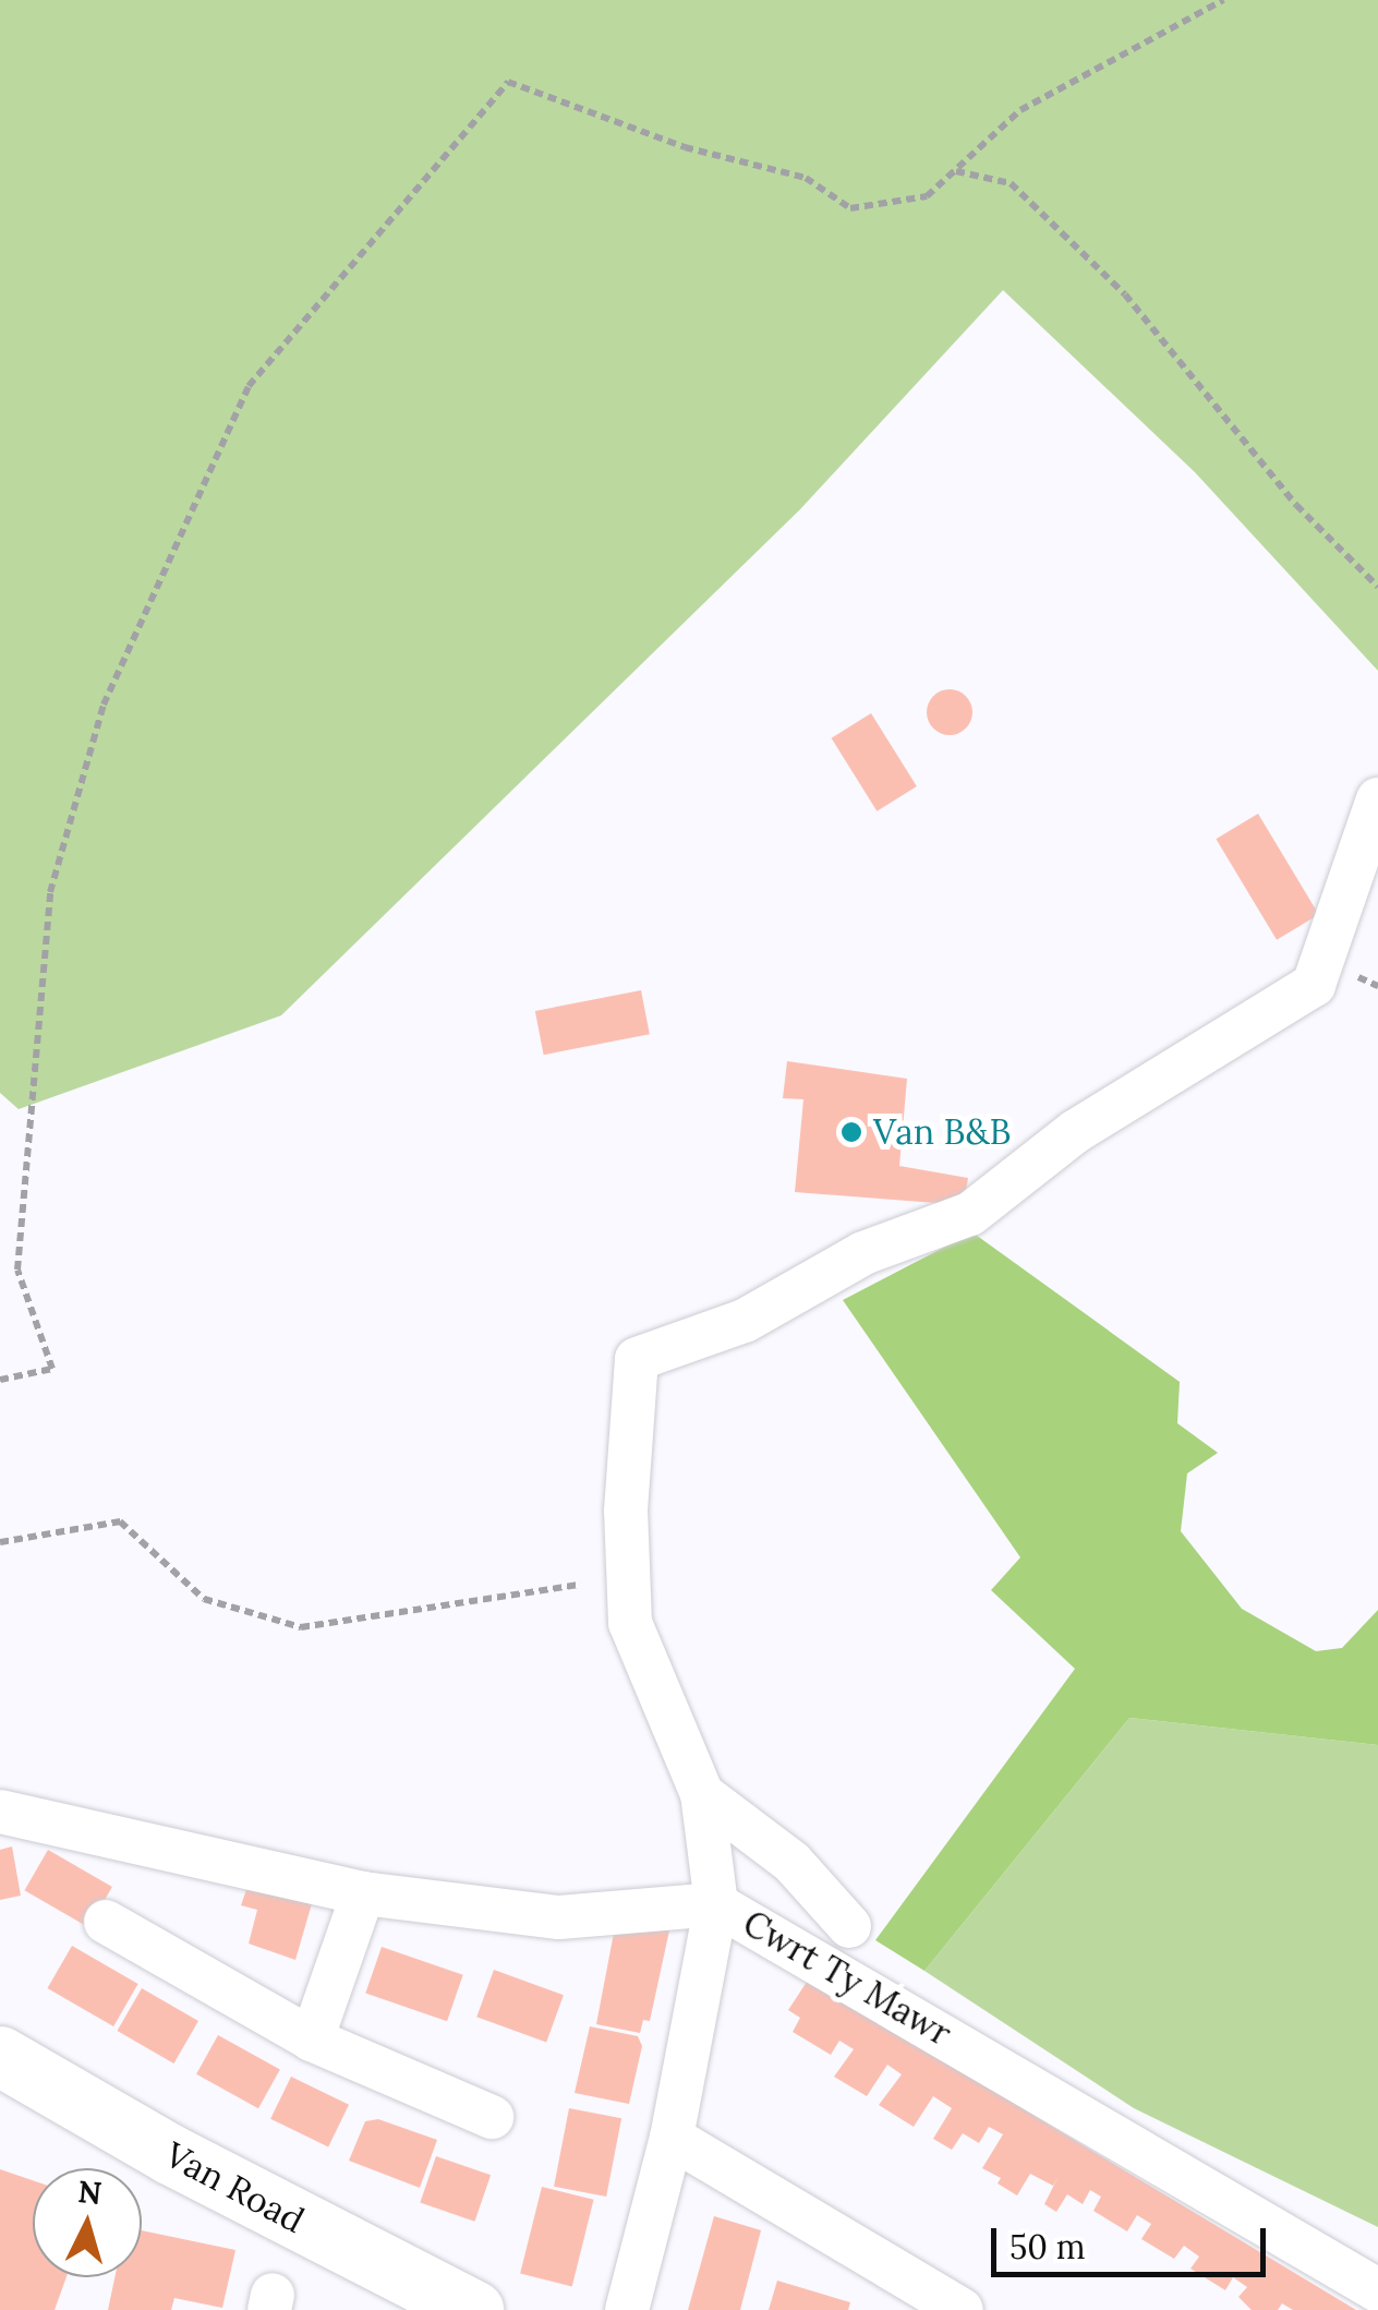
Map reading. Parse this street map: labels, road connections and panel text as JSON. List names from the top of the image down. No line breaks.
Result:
{"streets":{"street":["Cwrt Ty Mawr","Van Road"]},"places":["Van B&B"],"scale_bar":"50 m","north":"top"}
